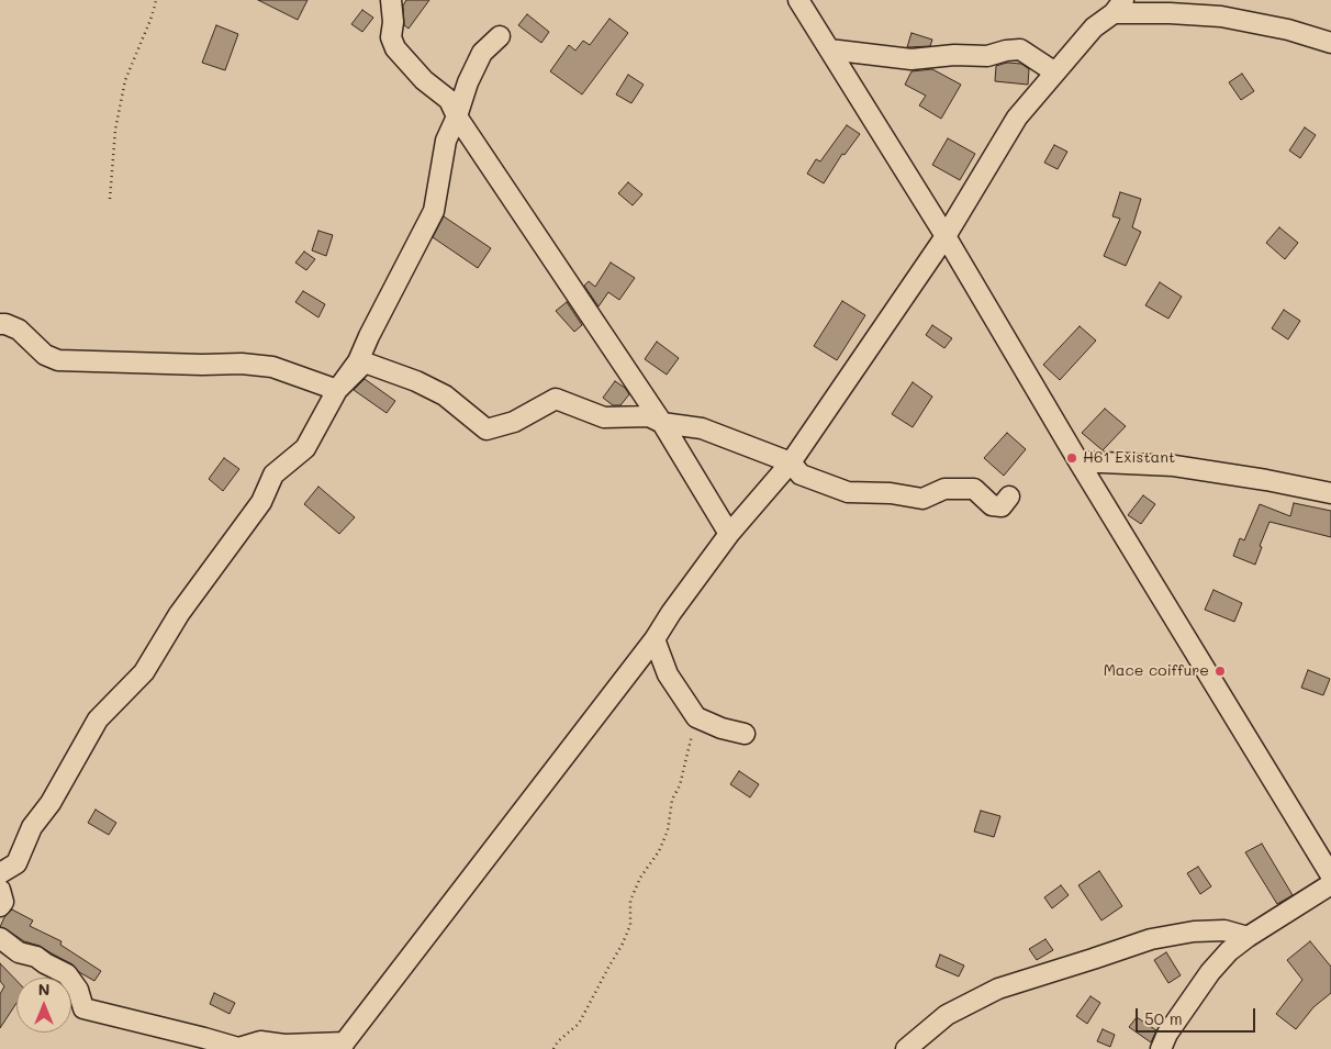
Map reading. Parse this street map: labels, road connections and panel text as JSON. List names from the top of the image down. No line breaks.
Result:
{"places":["H61 Existant","Mace coiffure"],"scale_bar":"50 m","north":"top"}
